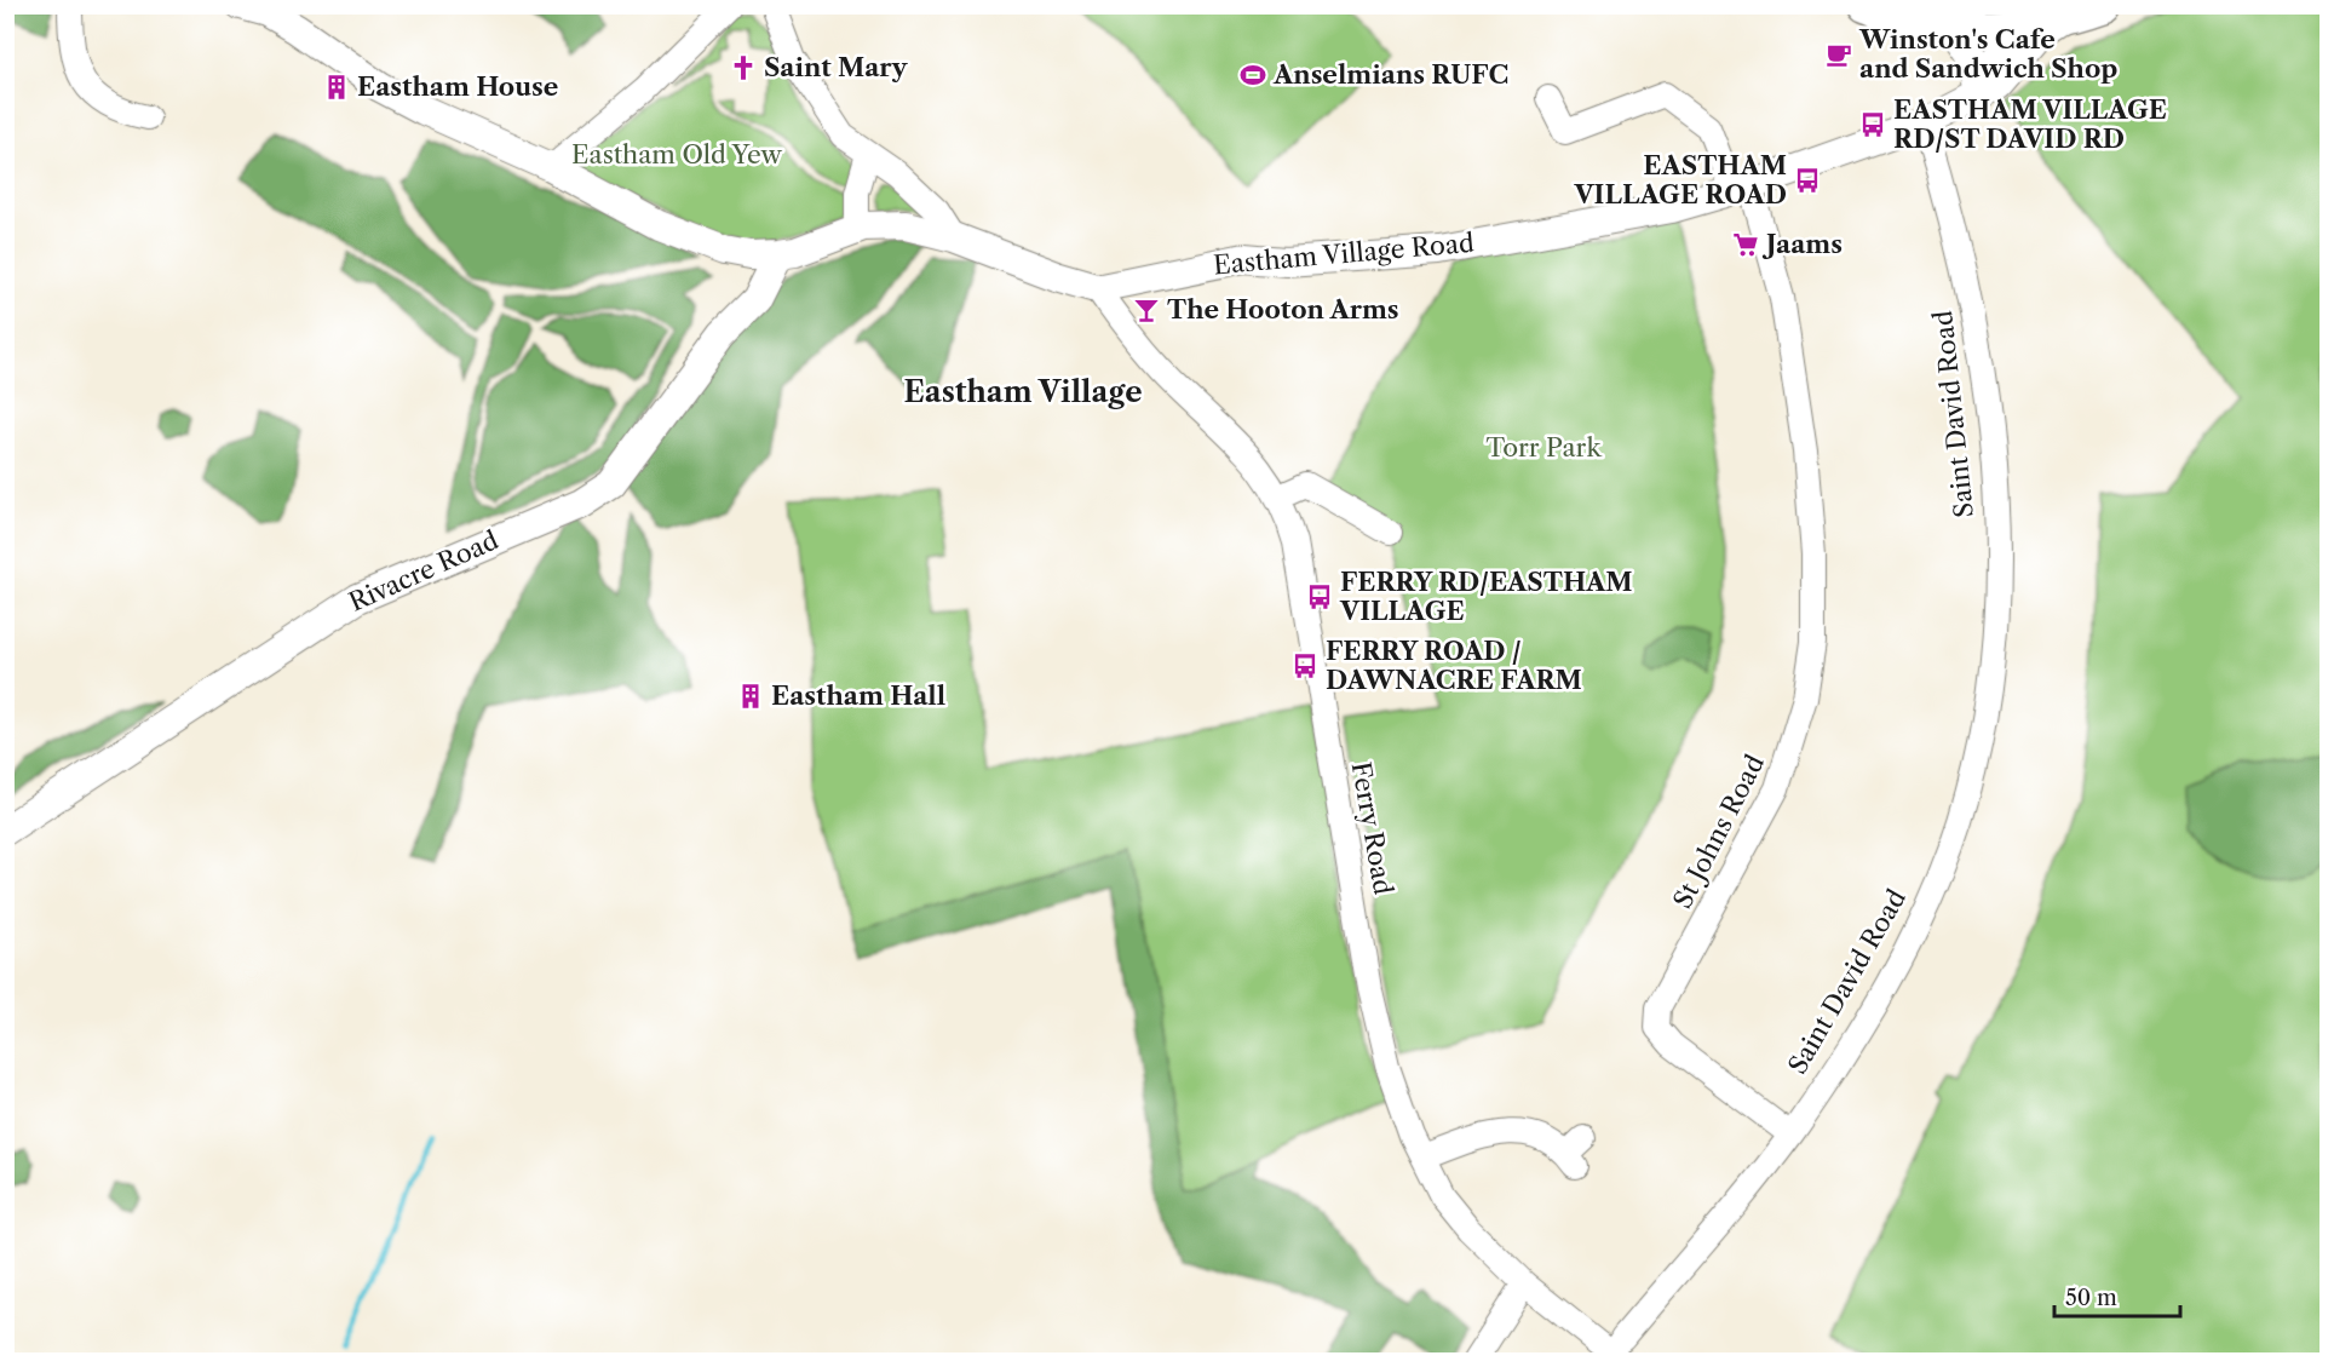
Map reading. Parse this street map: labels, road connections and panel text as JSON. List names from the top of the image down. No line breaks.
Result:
{"streets":{"main road":["Eastham Village Road","Rivacre Road"],"street":["Saint David Road","Ferry Road","St Johns Road"]},"crossings":[["Eastham Village Road","Saint David Road"],["Eastham Village Road","Rivacre Road"],["Eastham Village Road","Ferry Road"],["Eastham Village Road","St Johns Road"],["Saint David Road","Ferry Road"],["Saint David Road","St Johns Road"]],"districts":["Eastham Village"],"parks":["Eastham Old Yew","Torr Park"],"places":{"cafe":["Winston's Cafe and Sandwich Shop"],"church":["Saint Mary"],"sports":["Anselmians RUFC"],"building":["Eastham House","Eastham Hall"],"bus stop":["EASTHAM VILLAGE RD/ST DAVID RD","EASTHAM VILLAGE ROAD","FERRY RD/EASTHAM VILLAGE","FERRY ROAD / DAWNACRE FARM"],"supermarket":["Jaams"],"bar":["The Hooton Arms"]},"scale_bar":"50 m"}
